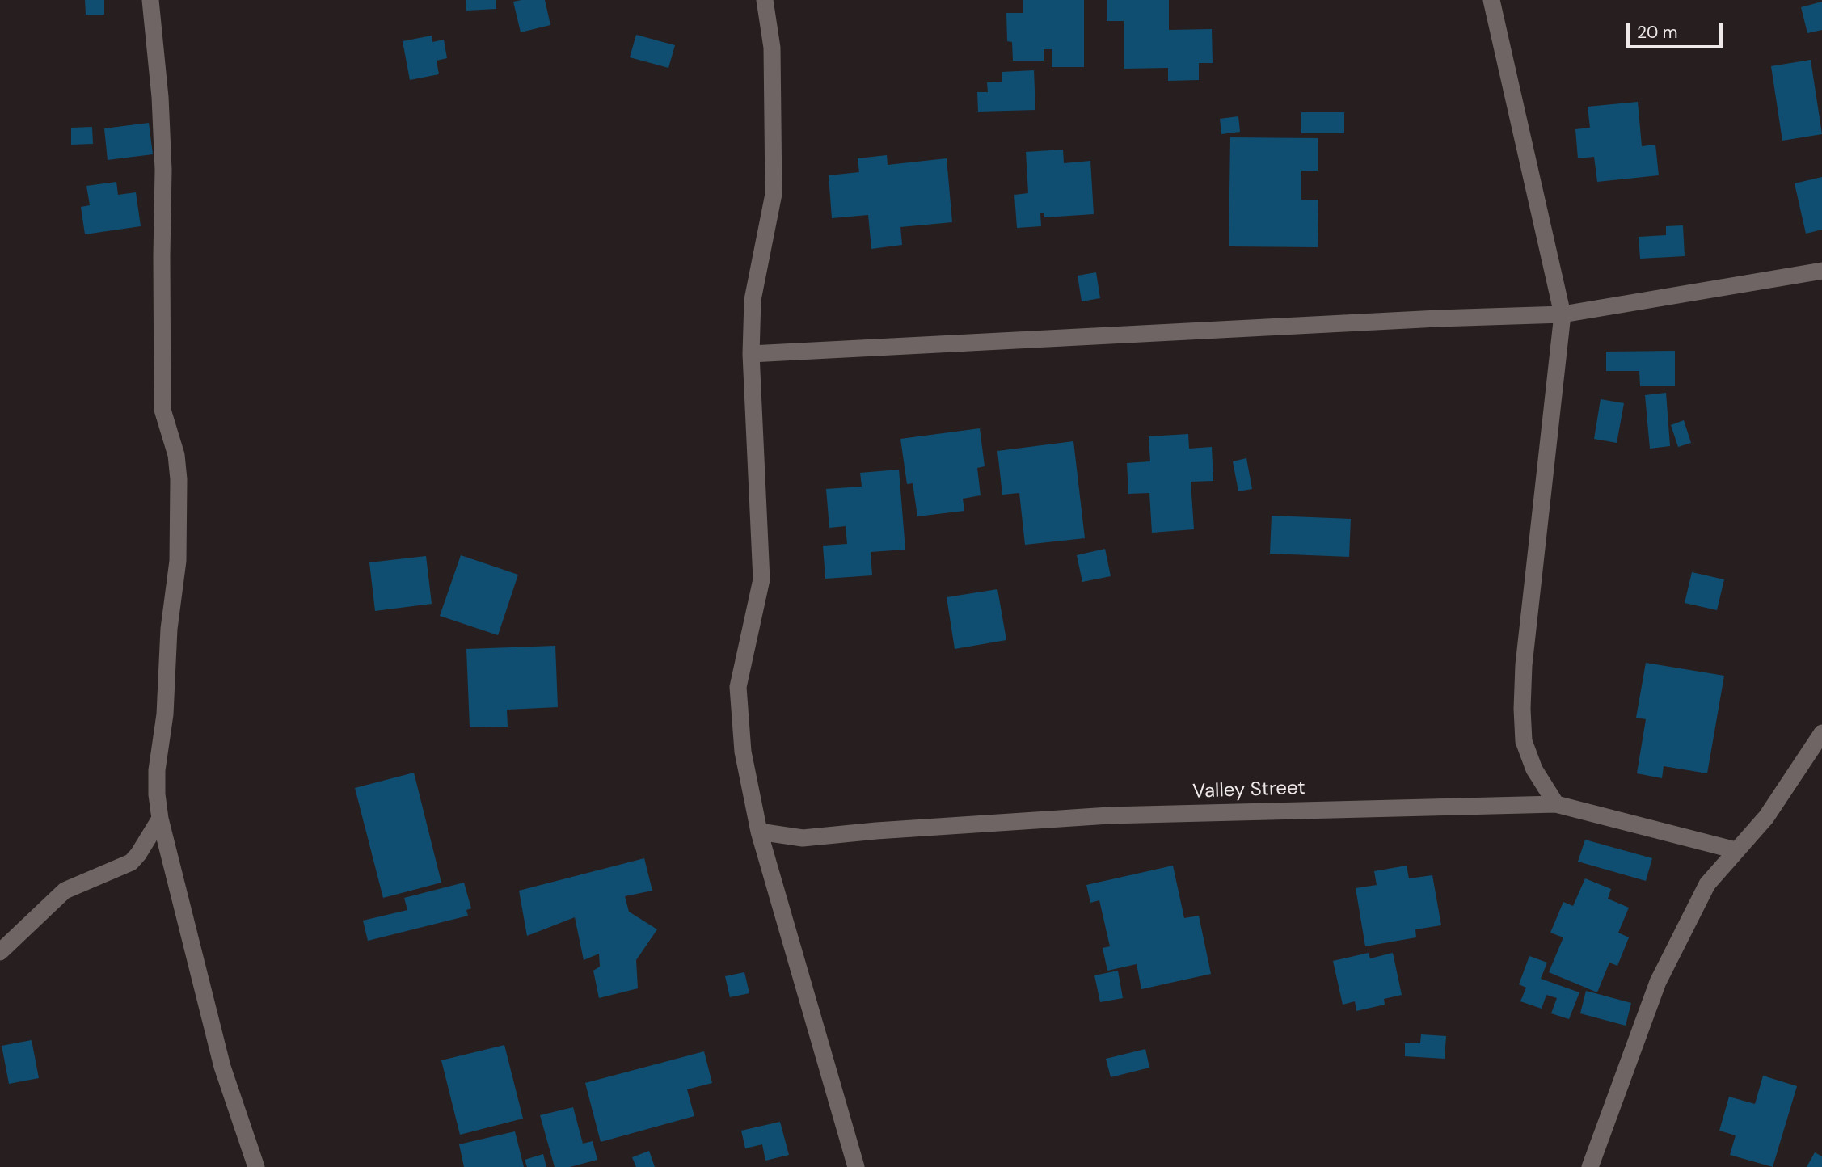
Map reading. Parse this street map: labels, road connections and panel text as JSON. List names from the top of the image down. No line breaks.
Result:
{"streets":{"street":["Valley Street"]},"scale_bar":"20 m"}
